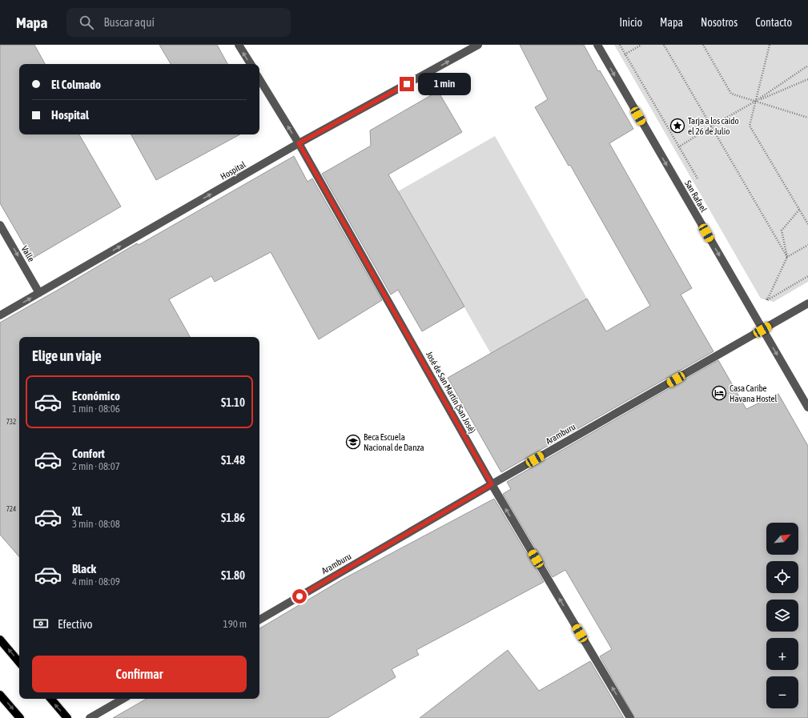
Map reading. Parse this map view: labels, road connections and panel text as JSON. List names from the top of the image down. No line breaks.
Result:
{"streets":{"street":["Hospital","San Rafael","Valle","José de San Martín (San José)","Aramburu"]},"crossings":[["Hospital","Valle"],["Hospital","José de San Martín (San José)"],["San Rafael","Aramburu"],["José de San Martín (San José)","Aramburu"]],"one_way":["Hospital","San Rafael","Valle","José de San Martín (San José)"],"places":{"place":["Tarja a los caído el 26 de Julio"],"hotel":["Casa Caribe Havana Hostel"],"school or university":["Beca Escuela Nacional de Danza"]},"house_numbers":["732","724"],"north":"top right","page":{"header":"Mapa","search":"Buscar aquí","nav":["Inicio","Mapa","Nosotros","Contacto"],"banner":["El Colmado","Hospital"],"bubble":"1 min","heading":"Elige un viaje","list":[{"name":"Económico","note":"1 min · 08:06","value":"$1.10"},{"name":"Confort","note":"2 min · 08:07","value":"$1.48"},{"name":"XL","note":"3 min · 08:08","value":"$1.86"},{"name":"Black","note":"4 min · 08:09","value":"$1.80"}],"map_buttons":["+","−"],"pay":["Efectivo","190 m"],"buttons":"Confirmar"}}
